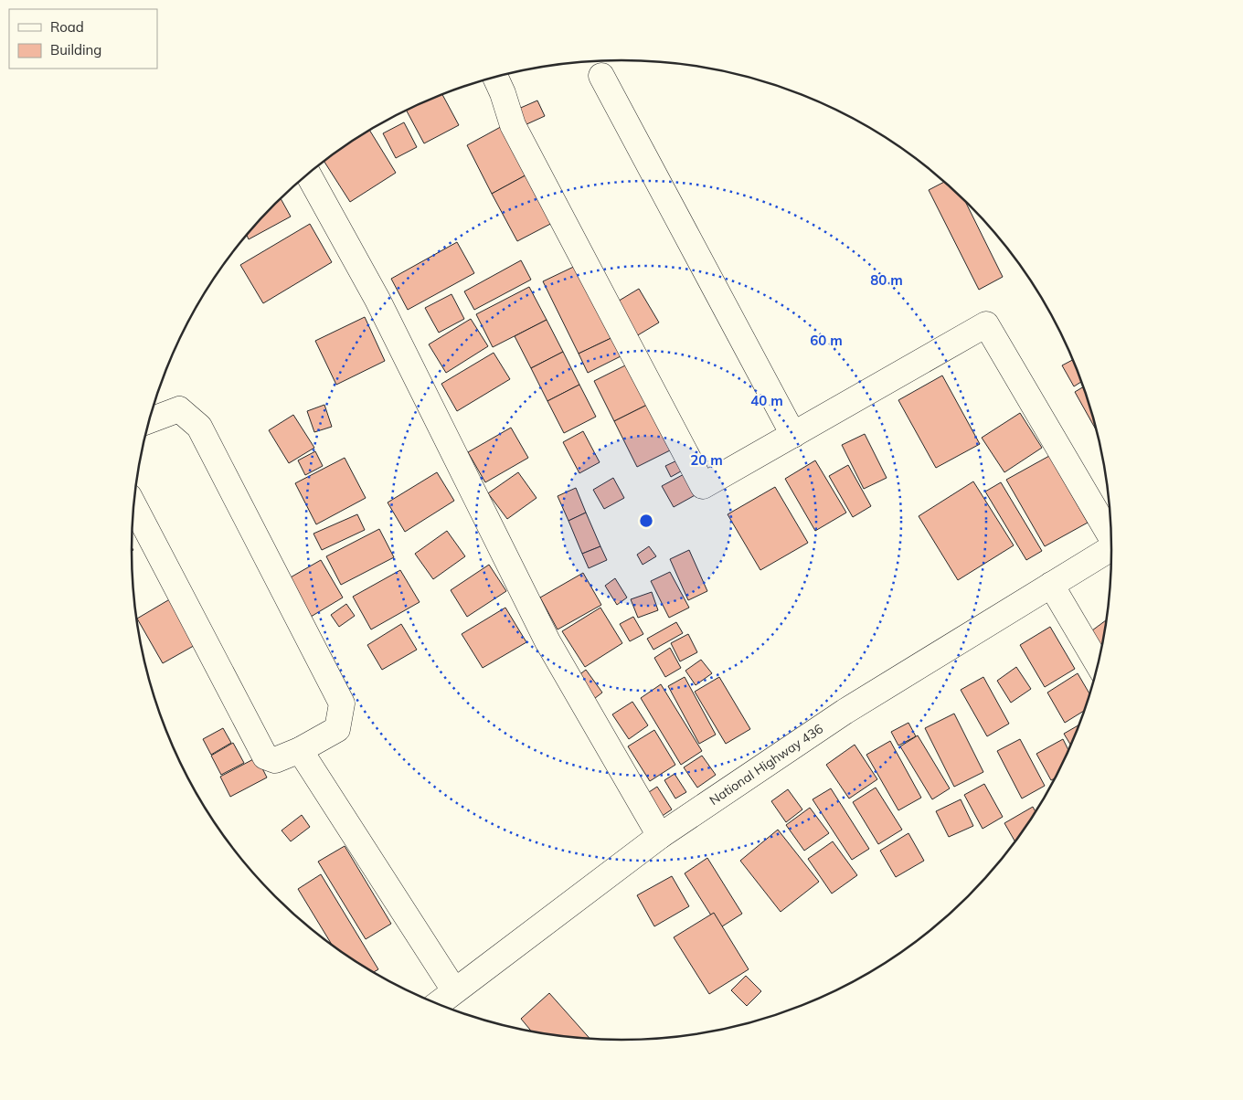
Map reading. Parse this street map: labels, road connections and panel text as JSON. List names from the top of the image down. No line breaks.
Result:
{"streets":{"street":["National Highway 436"]},"legend":["Road","Building"],"rings":["80 m","60 m","40 m","20 m"]}
